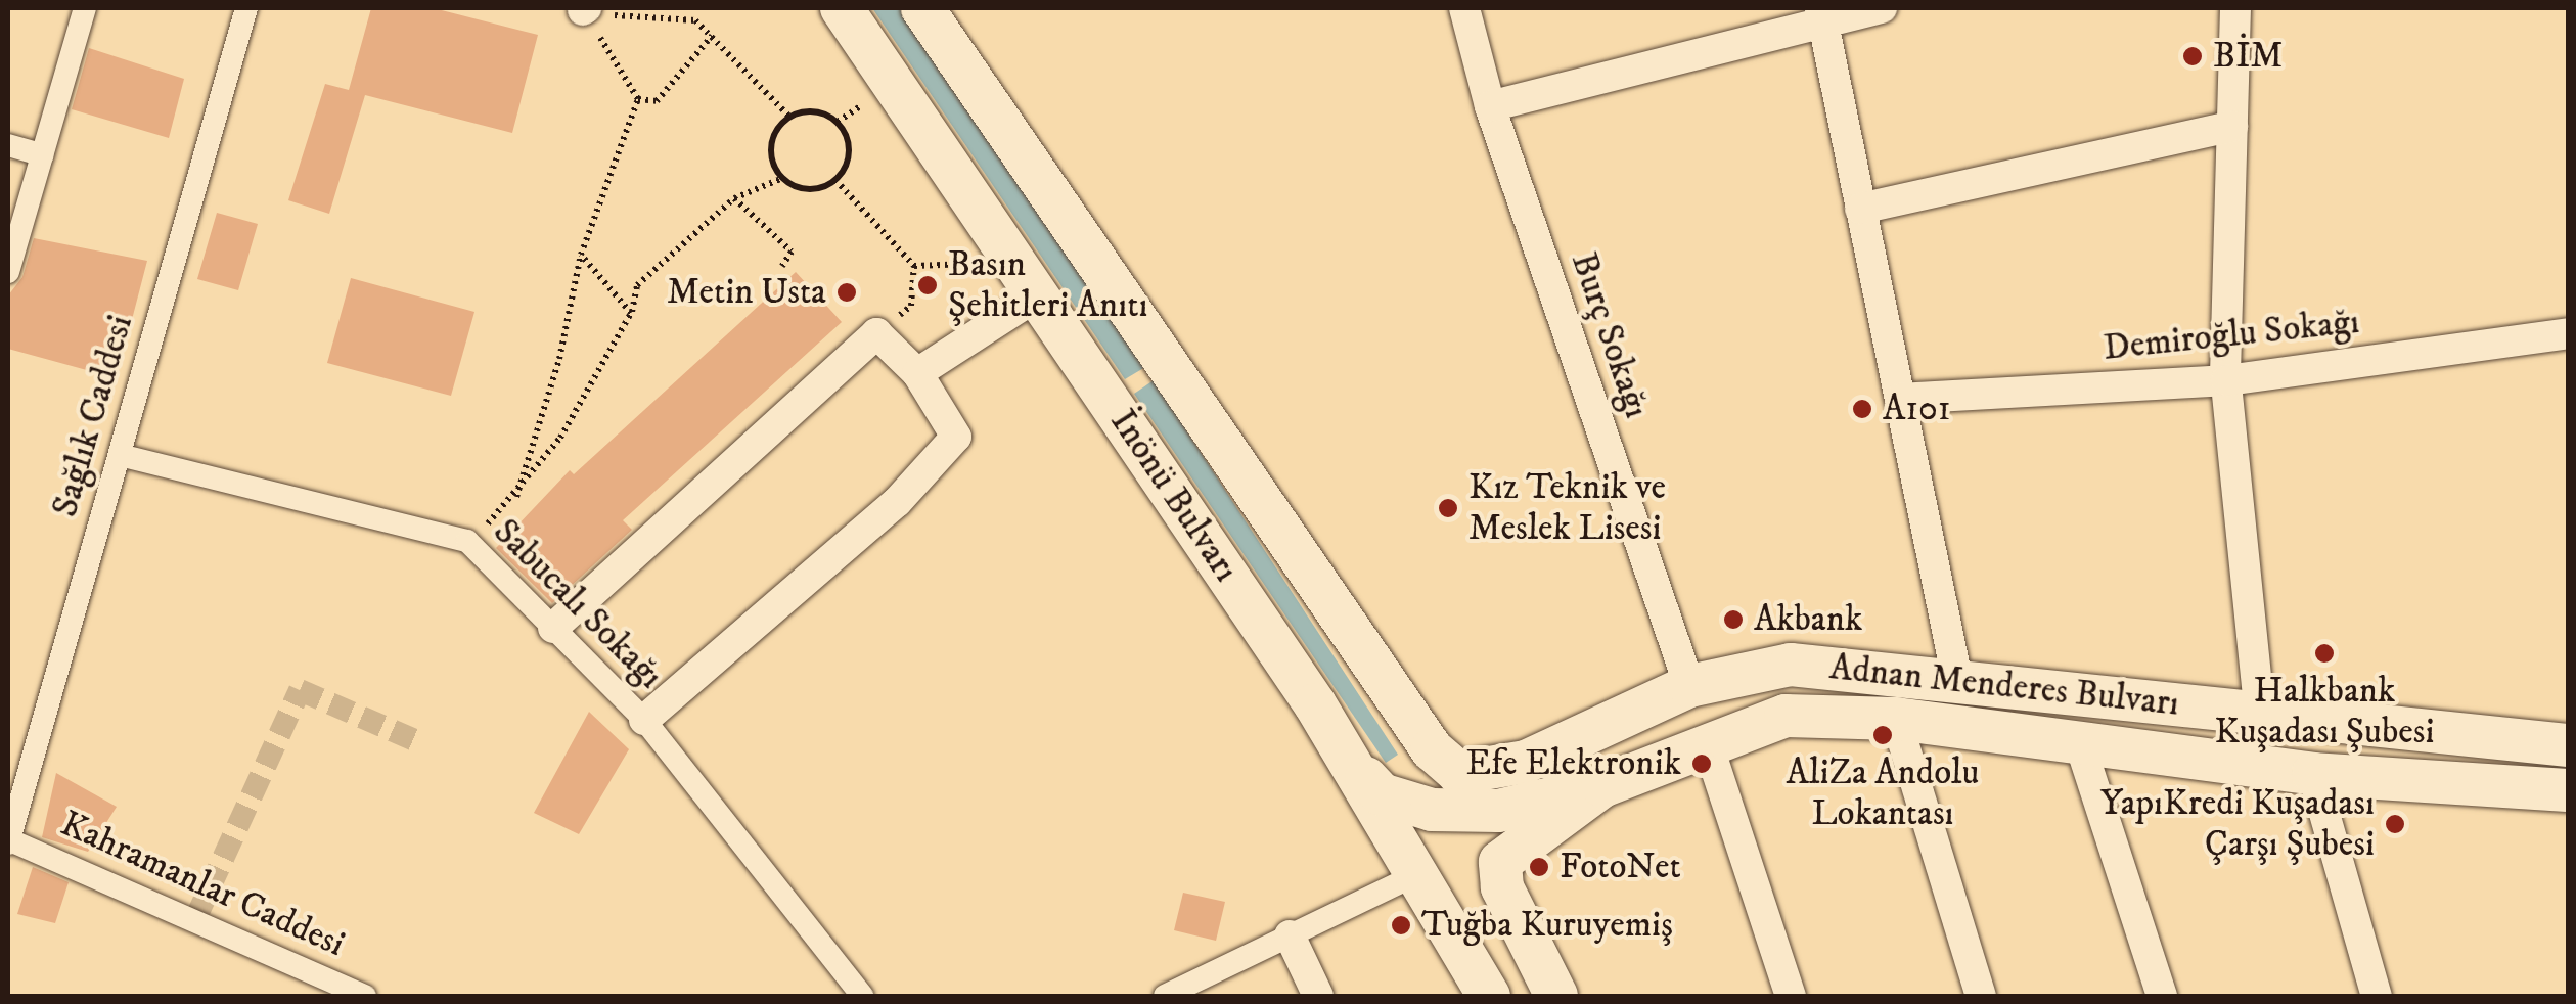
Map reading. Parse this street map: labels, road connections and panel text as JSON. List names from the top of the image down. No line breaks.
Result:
{"streets":{"main road":["İnönü Bulvarı","Adnan Menderes Bulvarı"],"street":["Burç Sokağı","Demiroğlu Sokağı","Sağlık Caddesi","Sabucalı Sokağı","Kahramanlar Caddesi"]},"crossings":[["Burç Sokağı","Adnan Menderes Bulvarı"],["Sağlık Caddesi","Sabucalı Sokağı"],["Sağlık Caddesi","Kahramanlar Caddesi"],["İnönü Bulvarı","Adnan Menderes Bulvarı"]],"places":["BİM","Basın Şehitleri Anıtı","Metin Usta","A101","Kız Teknik ve Meslek Lisesi","Akbank","Halkbank Kuşadası Şubesi","AliZa Andolu Lokantası","Efe Elektronik","YapıKredi Kuşadası Çarşı Şubesi","FotoNet","Tuğba Kuruyemiş"]}
